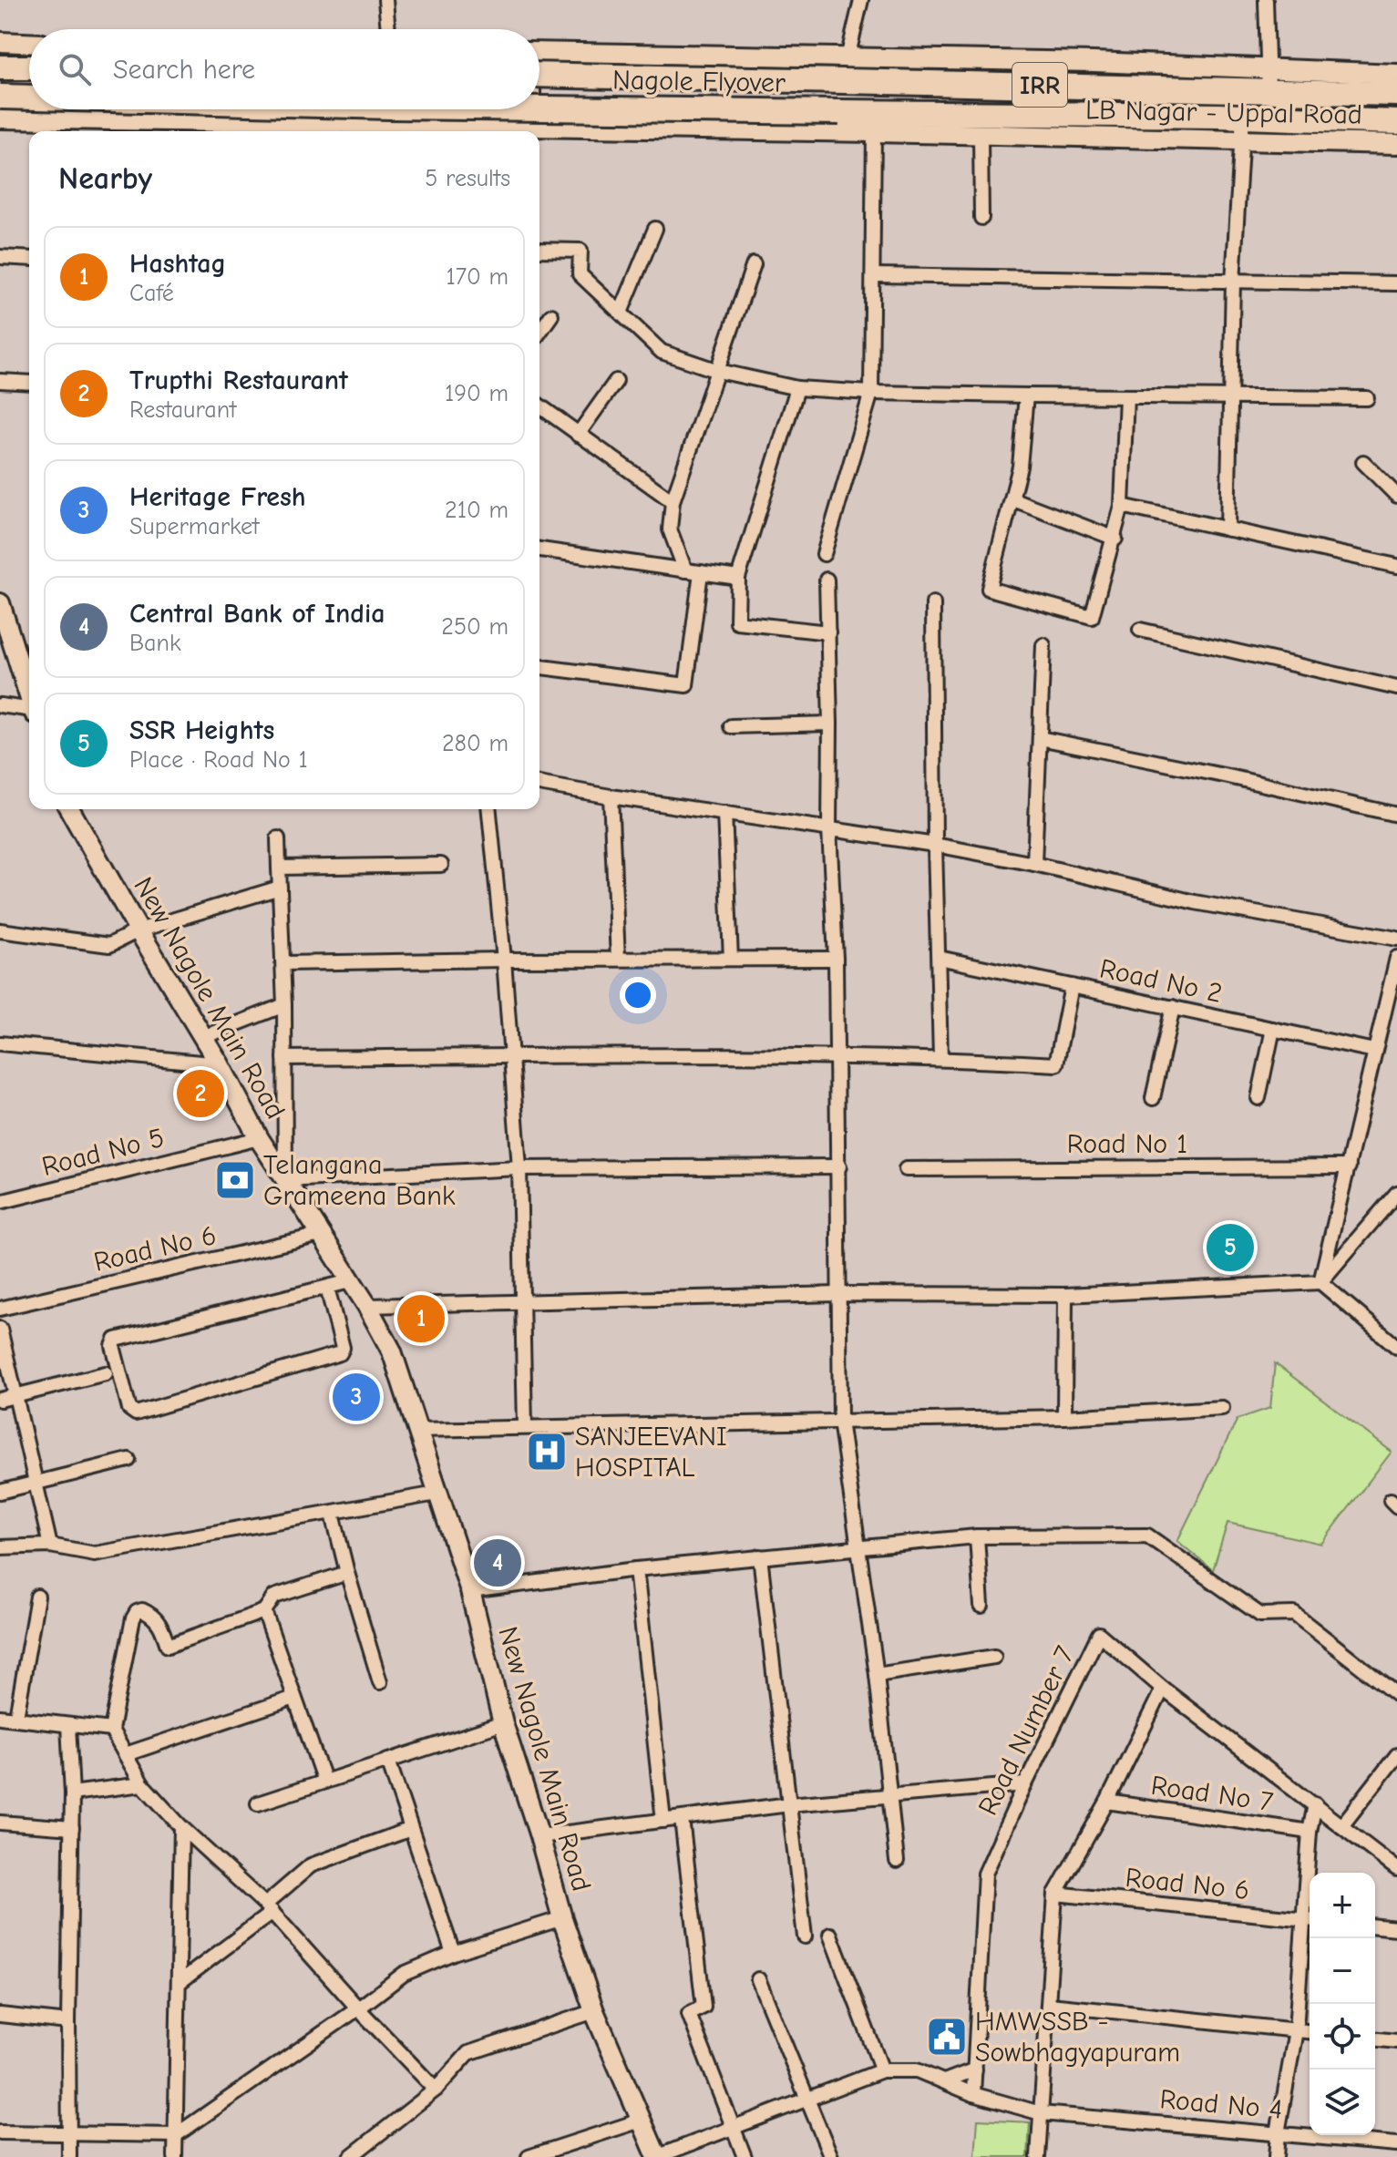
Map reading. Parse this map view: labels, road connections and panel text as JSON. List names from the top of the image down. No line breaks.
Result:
{"streets":{"highway":["Nagole Flyover","IRR"],"street":["LB Nagar - Uppal Road","Road No 2","New Nagole Main Road","Road No 1","Road No 5","Road No 6","Road Number 7","Road No 7","Road No 4"]},"crossings":[["Nagole Flyover","LB Nagar - Uppal Road"],["New Nagole Main Road","Road No 5"],["New Nagole Main Road","Road No 6"],["Road Number 7","Road No 4"]],"places":{"bank":["Telangana Grameena Bank"],"hospital":["SANJEEVANI HOSPITAL"],"public building":["HMWSSB - Sowbhagyapuram"]},"page":{"search":"Search here","heading":["Nearby","5 results"],"list":[{"mark":"1","name":"Hashtag","note":"Café","value":"170 m"},{"mark":"2","name":"Trupthi Restaurant","note":"Restaurant","value":"190 m"},{"mark":"3","name":"Heritage Fresh","note":"Supermarket","value":"210 m"},{"mark":"4","name":"Central Bank of India","note":"Bank","value":"250 m"},{"mark":"5","name":"SSR Heights","note":"Place · Road No 1","value":"280 m"}],"pins":["2","5","1","3","4"],"map_buttons":["+","−"]}}
